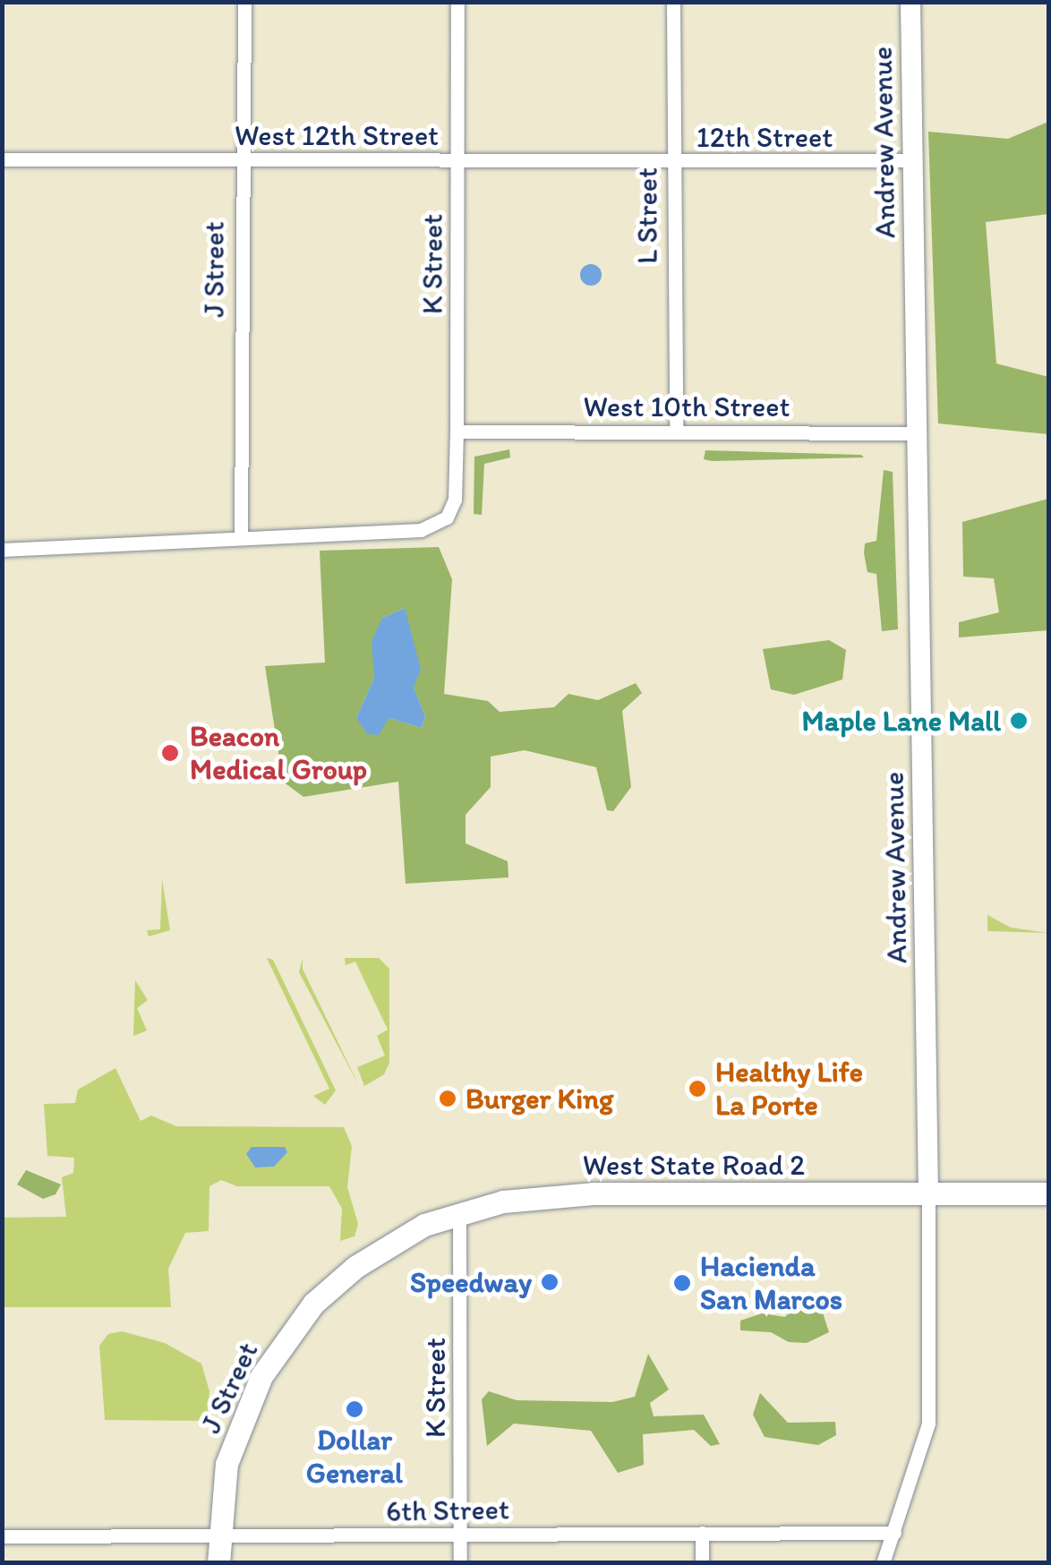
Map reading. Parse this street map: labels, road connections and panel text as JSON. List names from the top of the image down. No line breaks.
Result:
{"streets":{"main road":["J Street","West State Road 2"],"street":["West 12th Street","12th Street","Andrew Avenue","L Street","K Street","West 10th Street","6th Street"]},"crossings":[["West 12th Street","12th Street"],["West 12th Street","L Street"],["West 12th Street","K Street"],["West 12th Street","J Street"],["12th Street","Andrew Avenue"],["12th Street","L Street"],["Andrew Avenue","West 10th Street"],["Andrew Avenue","West State Road 2"],["Andrew Avenue","6th Street"],["L Street","West 10th Street"],["K Street","J Street"],["K Street","West 10th Street"],["K Street","West State Road 2"],["K Street","6th Street"],["J Street","West State Road 2"],["J Street","6th Street"]],"places":["Maple Lane Mall","Beacon Medical Group","Healthy Life La Porte","Burger King","Speedway","Hacienda San Marcos","Dollar General"]}
